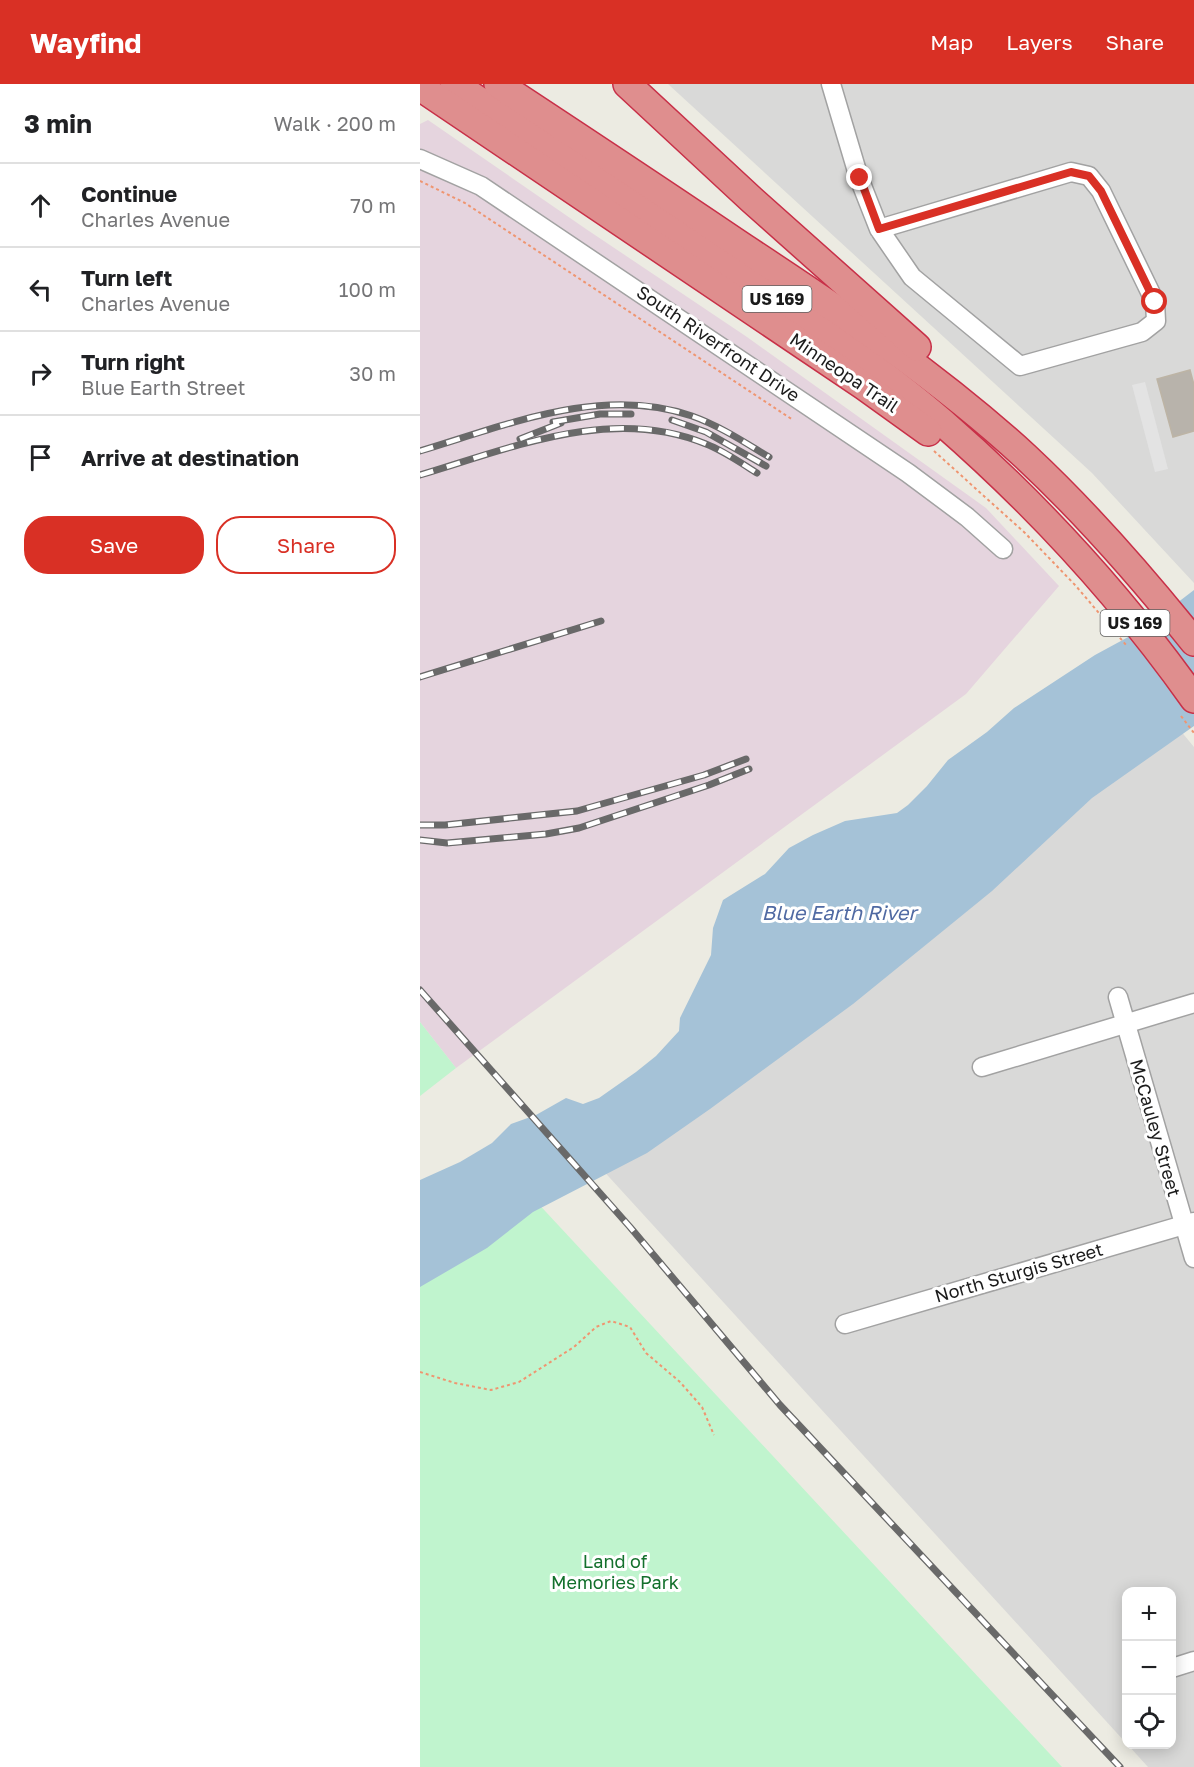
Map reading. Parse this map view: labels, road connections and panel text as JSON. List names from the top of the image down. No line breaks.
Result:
{"streets":{"highway":["US 169"],"street":["South Riverfront Drive","McCauley Street","North Sturgis Street"]},"crossings":[["McCauley Street","North Sturgis Street"]],"water":["Blue Earth River"],"parks":["Land of Memories Park"],"page":{"header":"Wayfind","nav":["Map","Layers","Share"],"heading":["3 min","Walk · 200 m"],"list":[["Continue","Charles Avenue","70 m"],["Turn left","Charles Avenue","100 m"],["Turn right","Blue Earth Street","30 m"],"Arrive at destination"],"buttons":["Save","Share"],"map_buttons":["+","−"]}}
